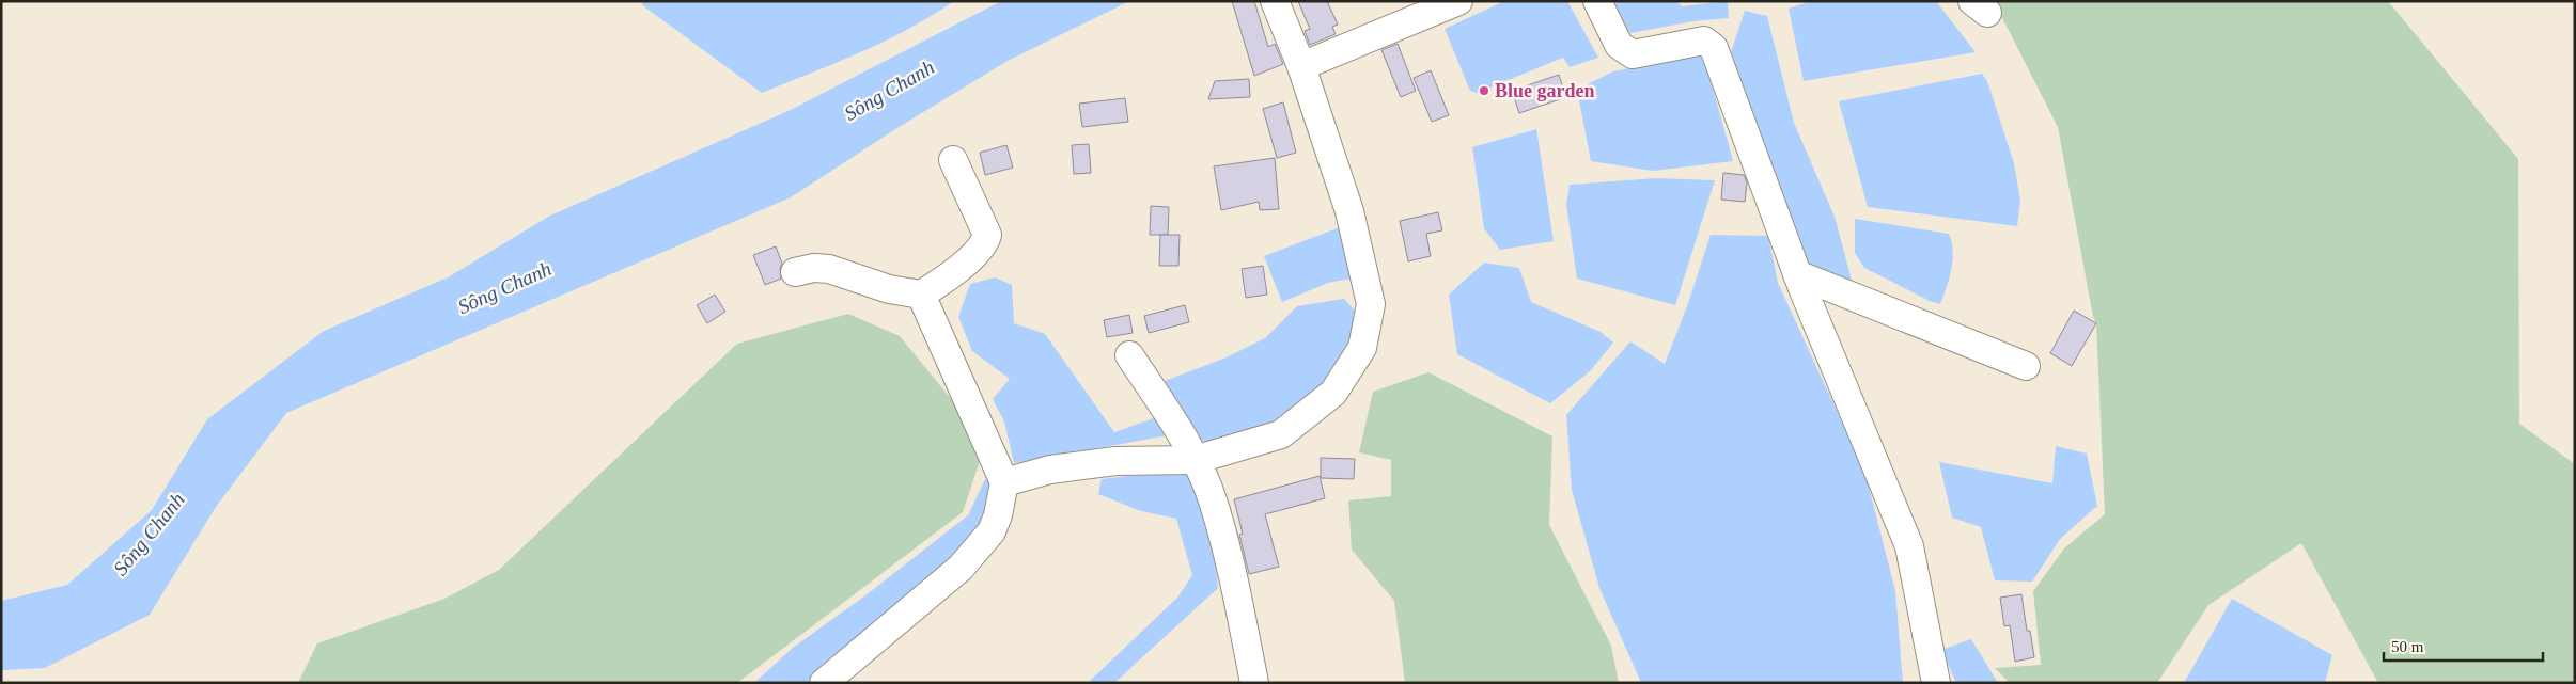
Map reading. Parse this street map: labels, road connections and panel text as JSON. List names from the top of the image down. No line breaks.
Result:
{"water":["Sông Chanh"],"places":["Blue garden"],"scale_bar":"50 m"}
